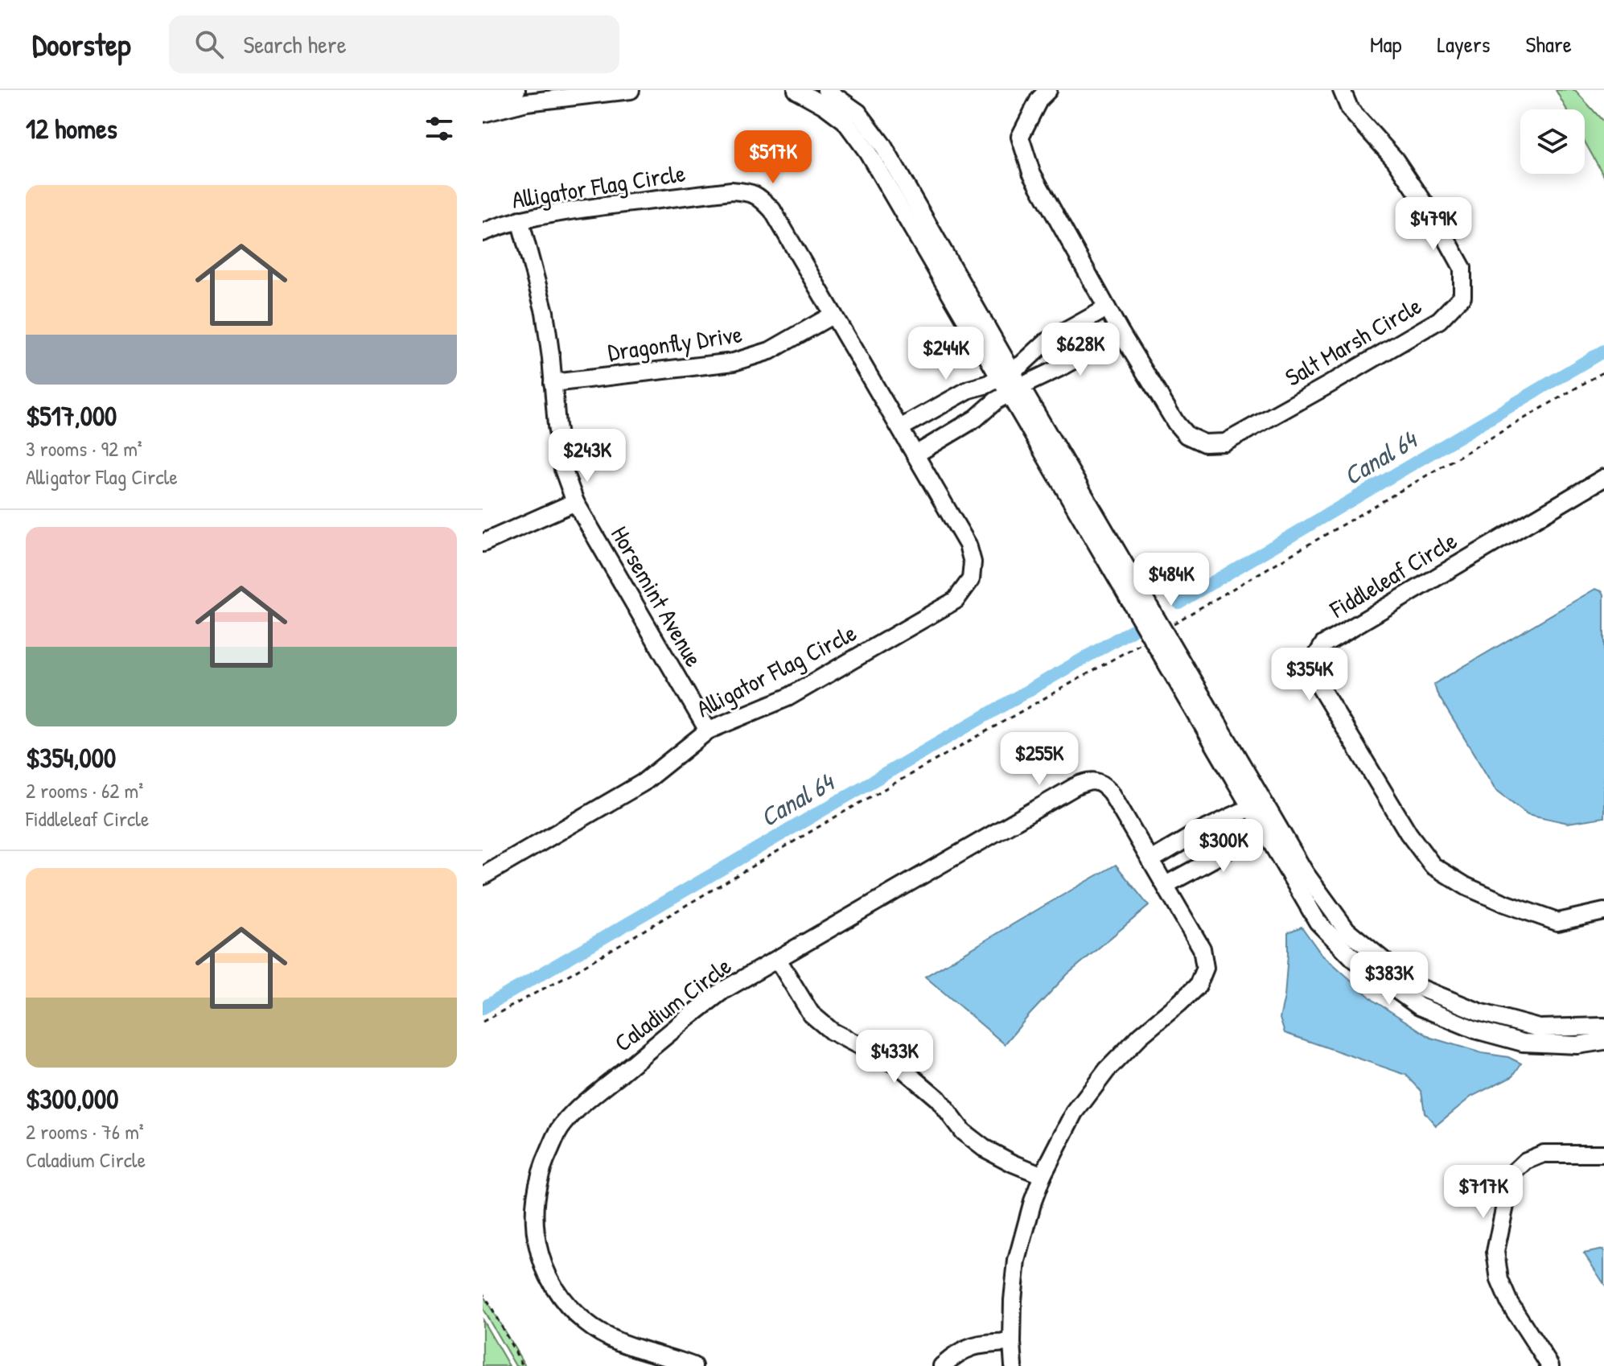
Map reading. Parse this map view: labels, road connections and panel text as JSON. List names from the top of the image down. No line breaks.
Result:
{"streets":{"street":["Alligator Flag Circle","Salt Marsh Circle","Dragonfly Drive","Fiddleleaf Circle","Horsemint Avenue","Caladium Circle"]},"crossings":[["Alligator Flag Circle","Dragonfly Drive"],["Alligator Flag Circle","Horsemint Avenue"],["Dragonfly Drive","Horsemint Avenue"]],"water":["Canal 64"],"page":{"header":"Doorstep","search":"Search here","nav":["Map","Layers","Share"],"heading":"12 homes","price":["$517K","$479K","$628K","$244K","$243K","$484K","$354K","$255K","$300K","$383K","$433K","$717K"],"list":[{"name":"$517,000","note":"3 rooms · 92 m² · Alligator Flag Circle"},{"name":"$354,000","note":"2 rooms · 62 m² · Fiddleleaf Circle"},{"name":"$300,000","note":"2 rooms · 76 m² · Caladium Circle"}]}}
